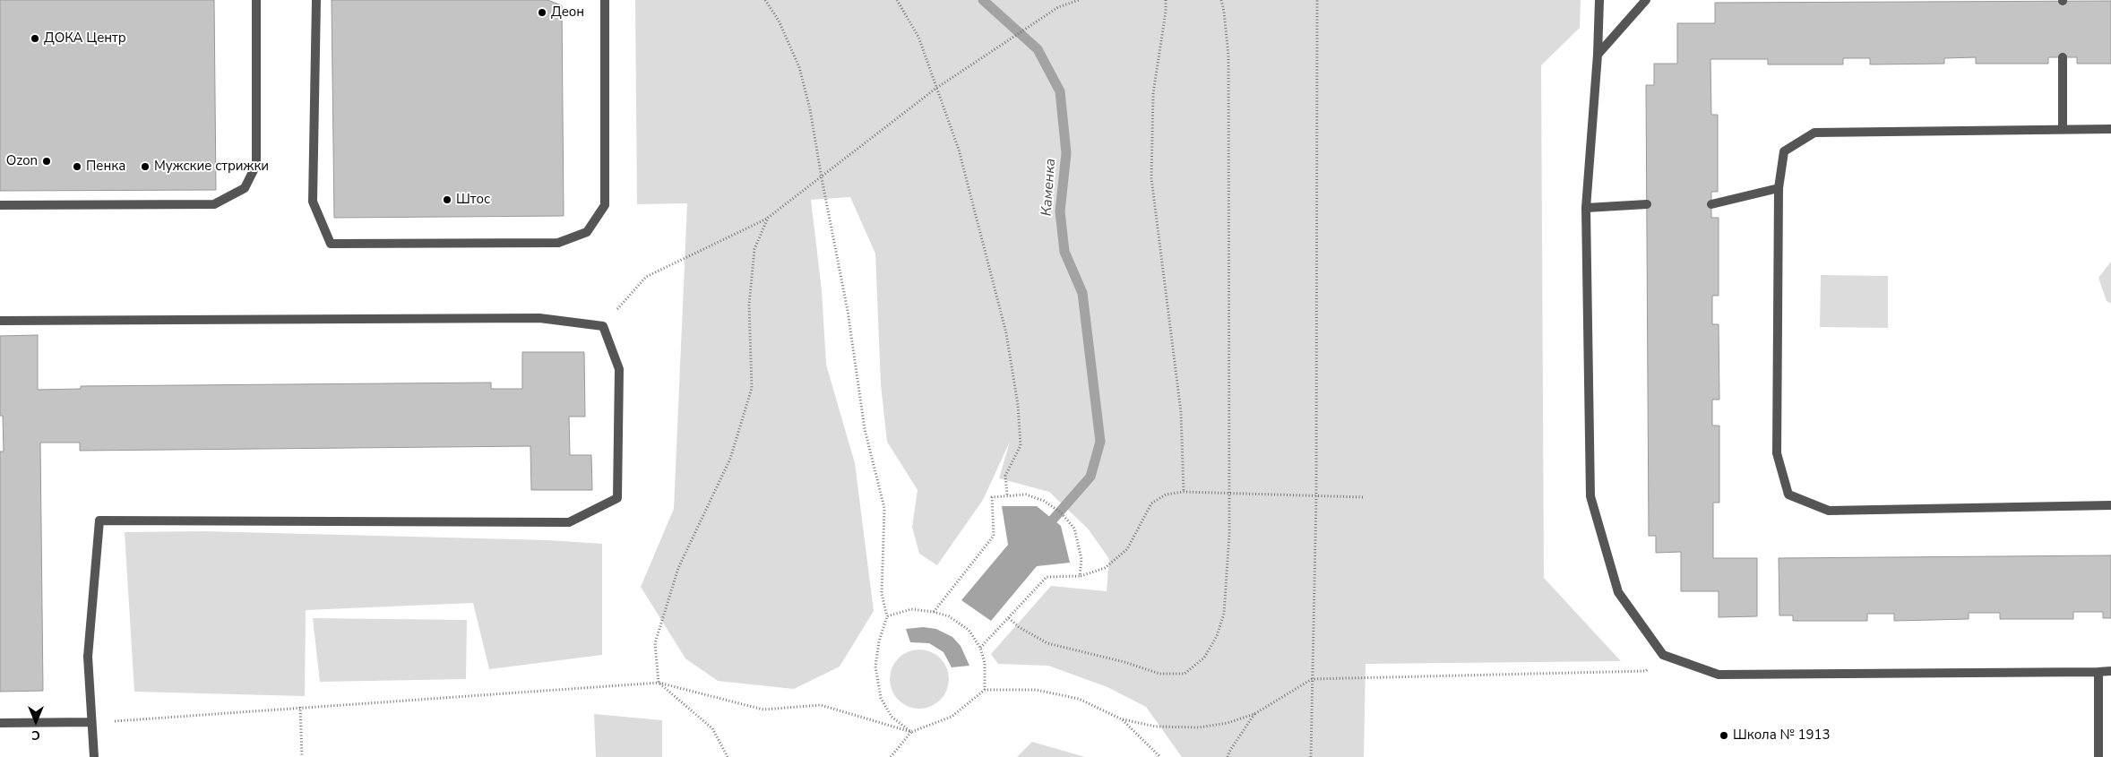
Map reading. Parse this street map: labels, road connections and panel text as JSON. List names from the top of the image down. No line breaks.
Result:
{"water":["Каменка"],"places":["Деон","ДОКА Центр","Ozon","Пенка","Мужские стрижки","Штос","Школа № 1913"],"north":"bottom"}
